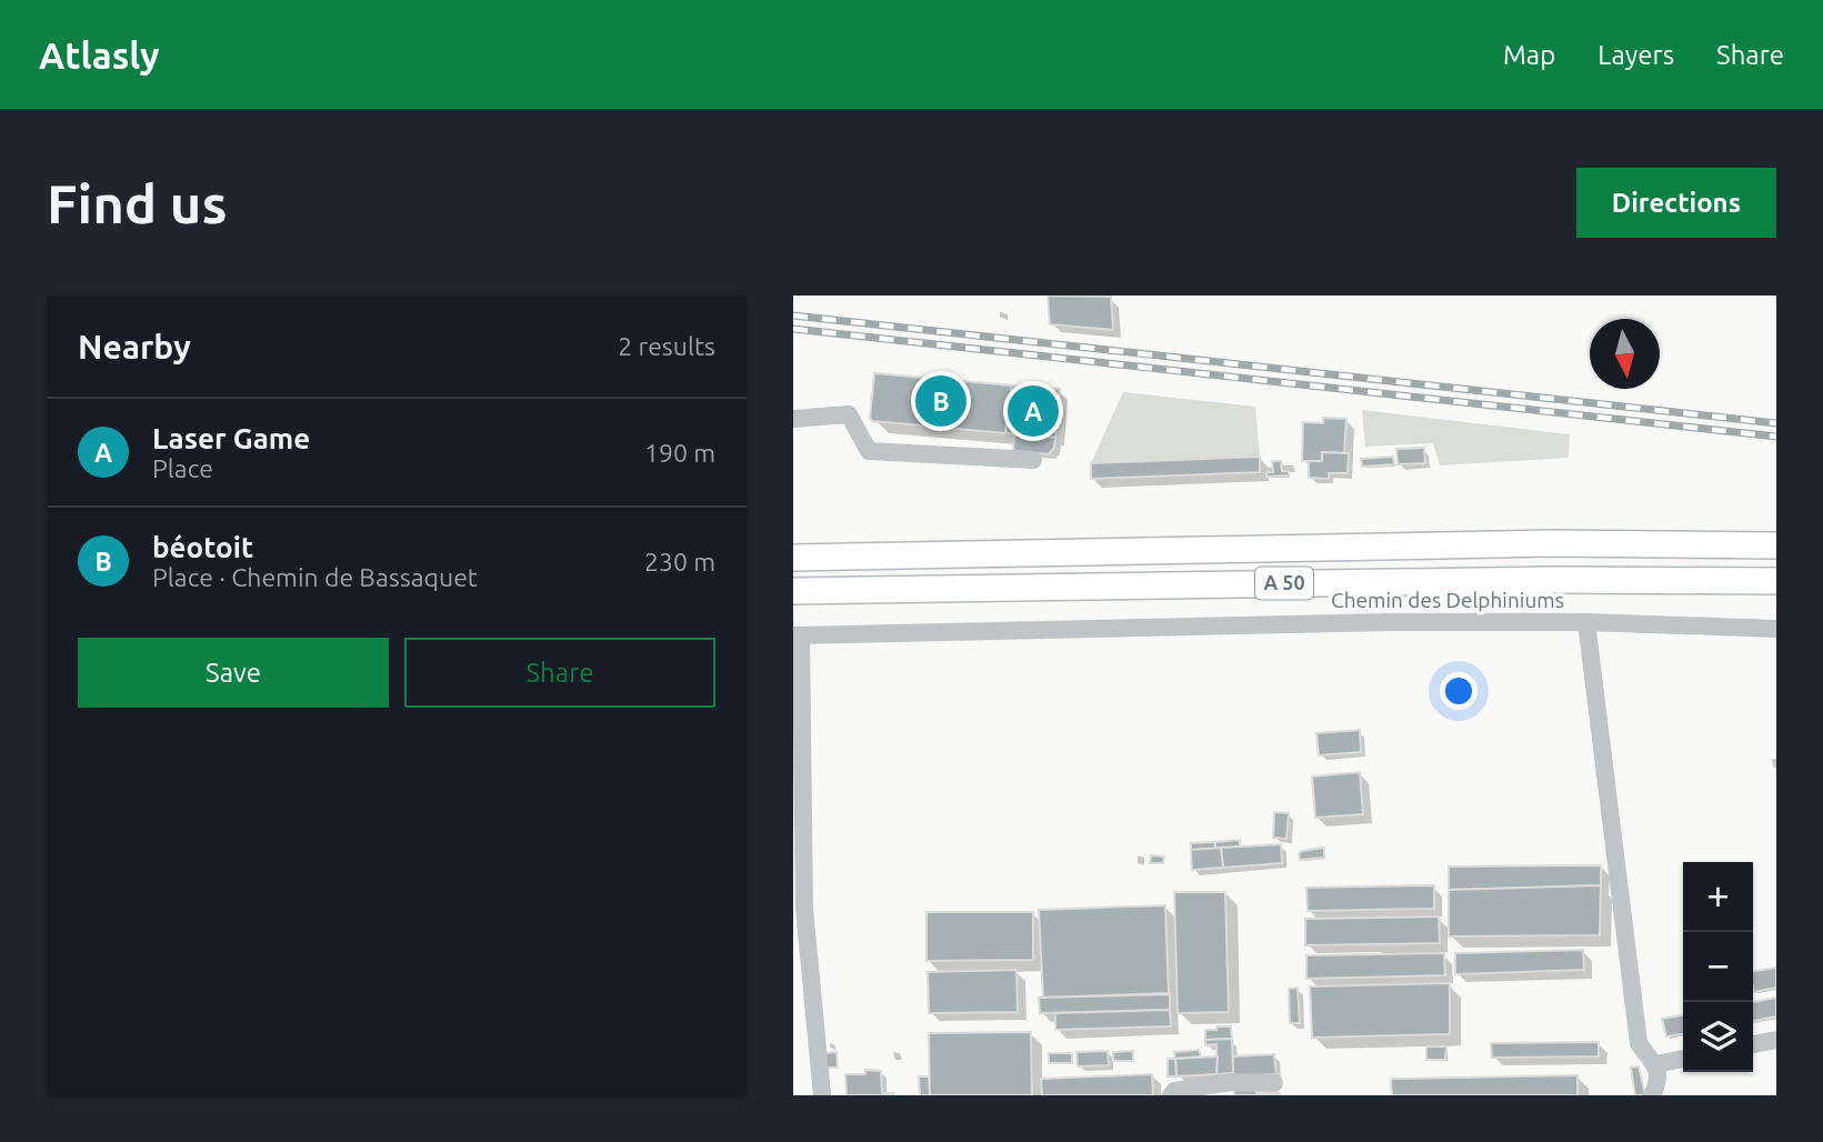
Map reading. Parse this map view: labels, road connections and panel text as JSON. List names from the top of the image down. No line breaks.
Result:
{"streets":{"highway":["A 50"],"street":["Chemin des Delphiniums"]},"north":"bottom","page":{"header":"Atlasly","nav":["Map","Layers","Share"],"buttons":["Directions",["Save","Share"]],"title":"Find us","heading":["Nearby","2 results"],"pins":["B","A"],"list":[{"mark":"A","name":"Laser Game","note":"Place","value":"190 m"},{"mark":"B","name":"béotoit","note":"Place · Chemin de Bassaquet","value":"230 m"}],"map_buttons":["+","−"]}}
